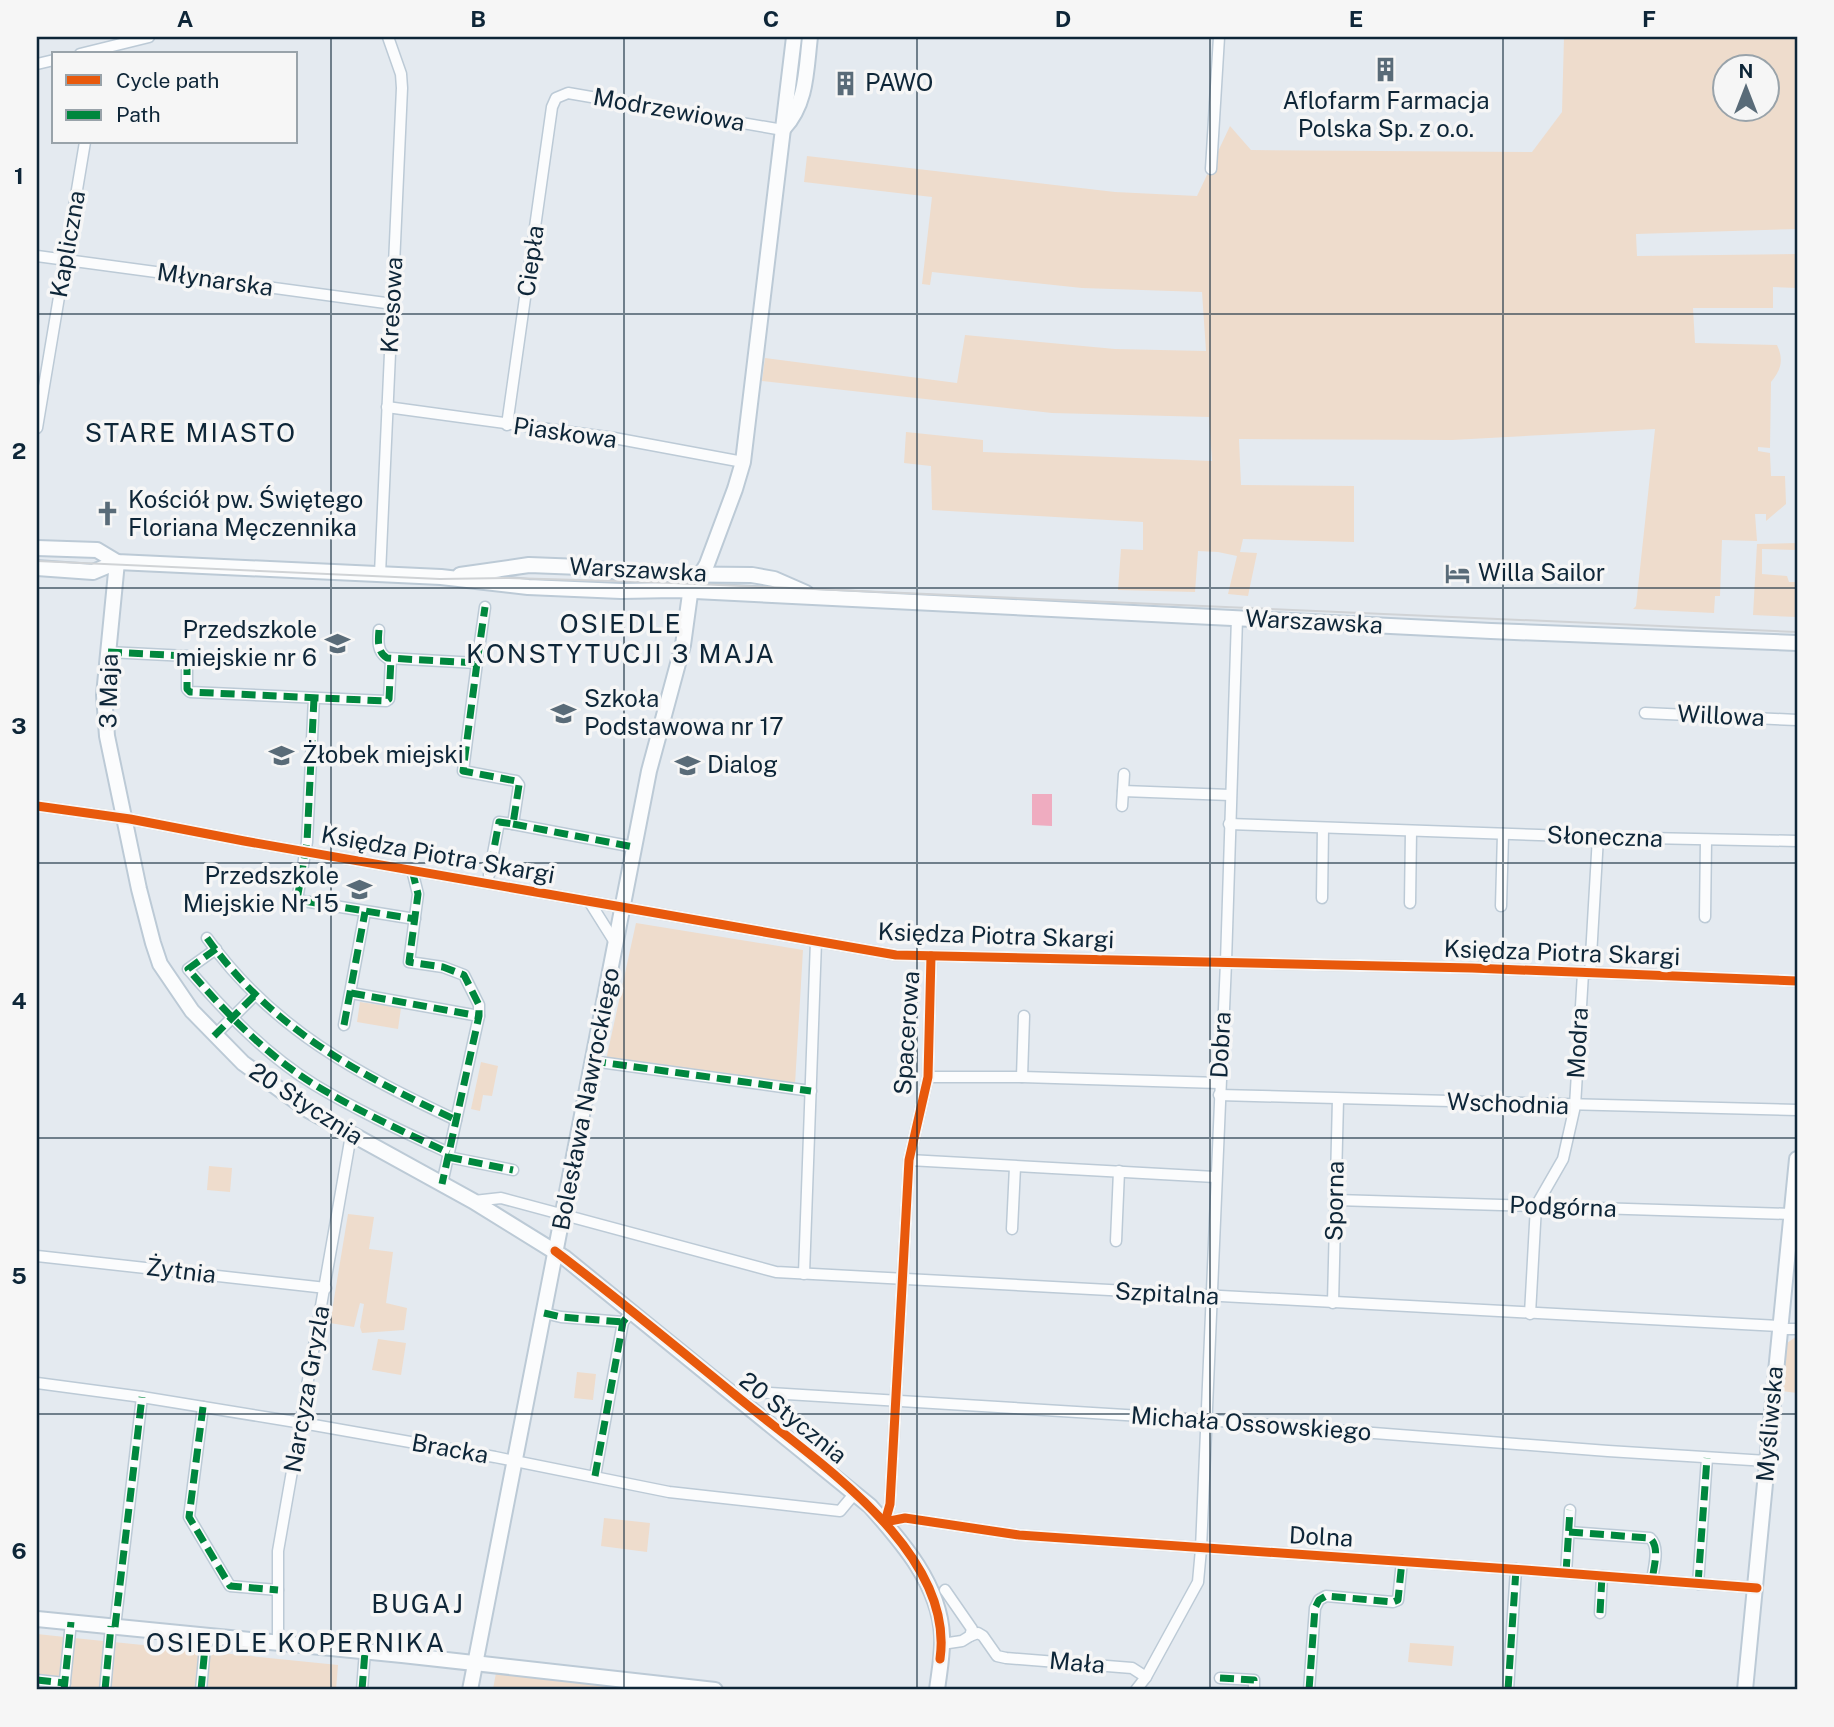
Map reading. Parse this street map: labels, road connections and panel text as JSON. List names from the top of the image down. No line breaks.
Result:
{"streets":{"street":["Modrzewiowa","Kapliczna","Ciepła","Młynarska","Kresowa","Piaskowa","Warszawska","3 Maja","Willowa","Słoneczna","Księdza Piotra Skargi","Spacerowa","Modra","Dobra","Bolesława Nawrockiego","20 Stycznia","Wschodnia","Sporna","Podgórna","Żytnia","Szpitalna","Narcyza Gryzla","Michała Ossowskiego","Myśliwska","Bracka","Dolna","Mała"]},"crossings":[["Modrzewiowa","Ciepła"],["Kapliczna","Młynarska"],["Ciepła","Piaskowa"],["Młynarska","Kresowa"],["Kresowa","Piaskowa"],["Kresowa","Warszawska"],["Warszawska","3 Maja"],["Warszawska","Dobra"],["Warszawska","Bolesława Nawrockiego"],["3 Maja","Księdza Piotra Skargi"],["3 Maja","20 Stycznia"],["Słoneczna","Modra"],["Słoneczna","Dobra"],["Księdza Piotra Skargi","Spacerowa"],["Księdza Piotra Skargi","Modra"],["Księdza Piotra Skargi","Dobra"],["Księdza Piotra Skargi","Bolesława Nawrockiego"],["Księdza Piotra Skargi","20 Stycznia"],["Spacerowa","20 Stycznia"],["Spacerowa","Szpitalna"],["Spacerowa","Michała Ossowskiego"],["Spacerowa","Dolna"],["Modra","Wschodnia"],["Modra","Podgórna"],["Modra","Szpitalna"],["Dobra","Wschodnia"],["Dobra","Szpitalna"],["Dobra","Michała Ossowskiego"],["Dobra","Mała"],["Bolesława Nawrockiego","20 Stycznia"],["Bolesława Nawrockiego","Szpitalna"],["Bolesława Nawrockiego","Bracka"],["20 Stycznia","Szpitalna"],["20 Stycznia","Narcyza Gryzla"],["20 Stycznia","Michała Ossowskiego"],["20 Stycznia","Bracka"],["20 Stycznia","Dolna"],["Wschodnia","Sporna"],["Sporna","Podgórna"],["Sporna","Szpitalna"],["Podgórna","Myśliwska"],["Żytnia","Narcyza Gryzla"],["Szpitalna","Myśliwska"],["Narcyza Gryzla","Bracka"],["Michała Ossowskiego","Myśliwska"],["Michała Ossowskiego","Mała"],["Myśliwska","Dolna"],["Dolna","Mała"]],"districts":["STARE MIASTO","OSIEDLE KONSTYTUCJI 3 MAJA","BUGAJ","OSIEDLE KOPERNIKA"],"places":{"building":["Aflofarm Farmacja Polska Sp. z o.o.","PAWO"],"church":["Kościół pw. Świętego Floriana Męczennika"],"hotel":["Willa Sailor"],"school or university":["Przedszkole miejskie nr 6","Szkoła Podstawowa nr 17","Żłobek miejski","Dialog","Przedszkole Miejskie Nr 15"]},"legend":["Cycle path","Path"],"north":"top","grid":{"columns":["A","B","C","D","E","F"],"rows":["1","2","3","4","5","6"]}}
